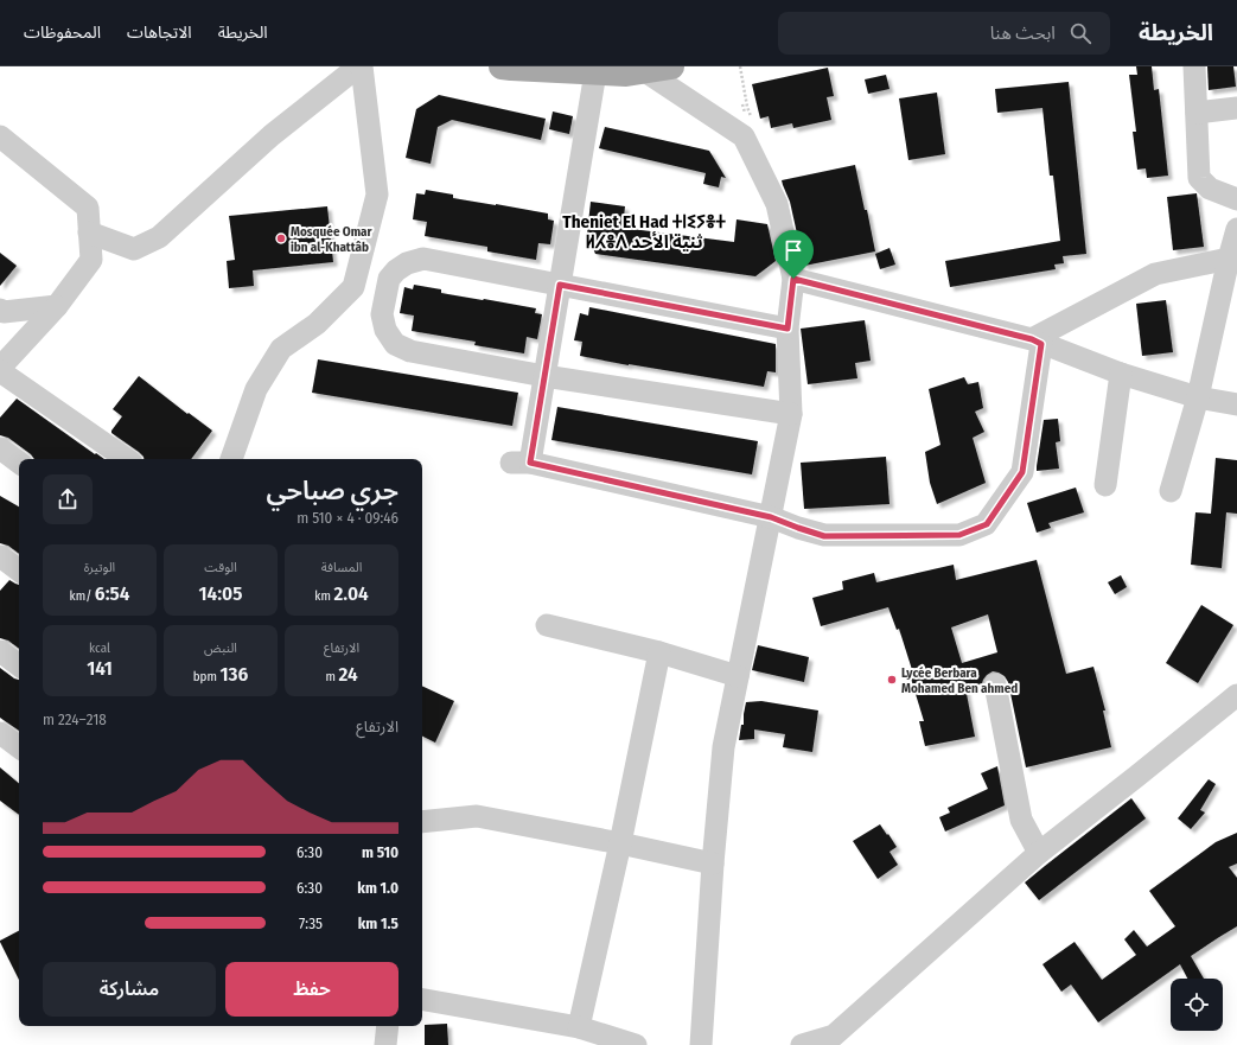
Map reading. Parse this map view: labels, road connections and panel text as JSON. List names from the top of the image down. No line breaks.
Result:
{"districts":["Theniet El Had ⵜⵏⵉⵢⴻⵜ ⵍⵃⴻⴷ ثنية الأحد"],"places":["Mosquée Omar ibn al-Khattâb","Lycée Berbara Mohamed Ben ahmed"],"page":{"header":"الخريطة","search":"ابحث هنا","nav":["الخريطة","الاتجاهات","المحفوظات"],"heading":["جري صباحي","09:46 · 4 × 510 m"],"stats":[["المسافة","2.04 km"],["الوقت","14:05"],["الوتيرة","6:54 /km"],["الارتفاع","24 m"],["النبض","136 bpm"],["kcal","141"]],"chart":["الارتفاع","218–224 m"],"list":[{"name":"510 m","note":"6:30"},{"name":"1.0 km","note":"6:30"},{"name":"1.5 km","note":"7:35"}],"buttons":["حفظ","مشاركة"]}}
